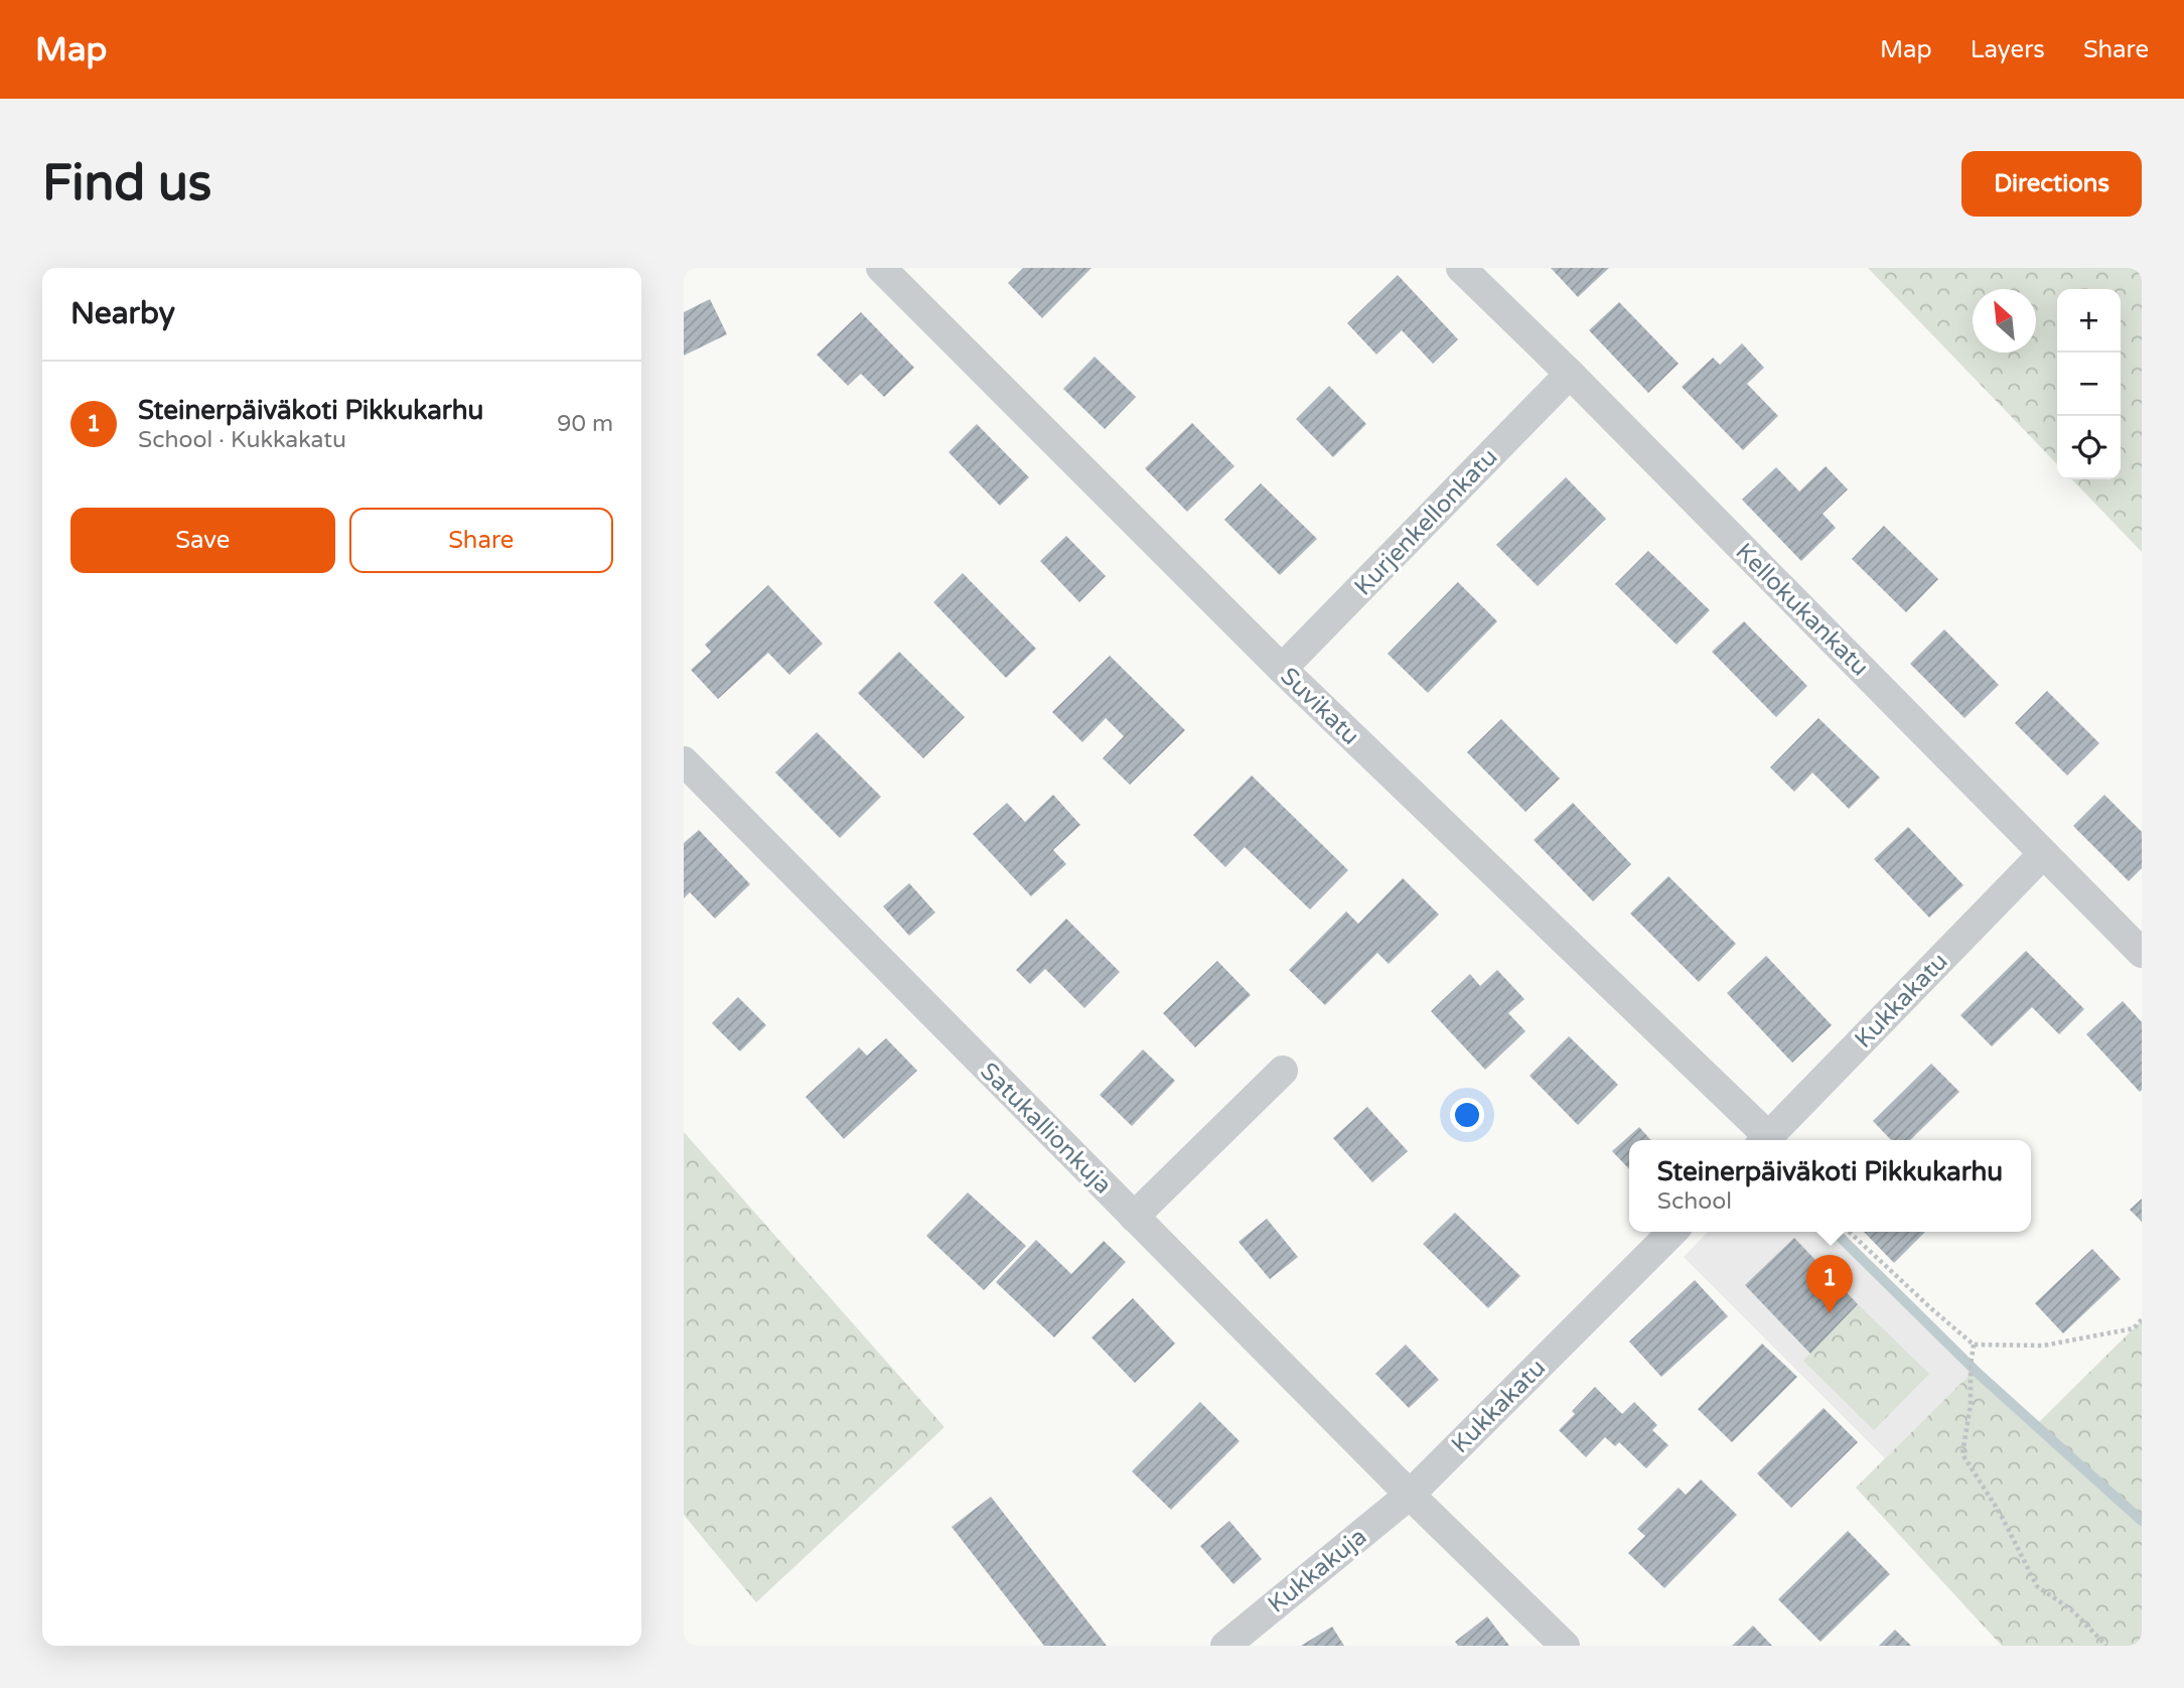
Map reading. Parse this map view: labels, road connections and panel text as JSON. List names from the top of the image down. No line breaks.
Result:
{"streets":{"street":["Kurjenkellonkatu","Kellokukankatu","Suvikatu","Kukkakatu","Satukallionkuja","Kukkakuja"]},"crossings":[["Kurjenkellonkatu","Kellokukankatu"],["Kurjenkellonkatu","Suvikatu"],["Kellokukankatu","Kukkakatu"],["Kukkakatu","Satukallionkuja"],["Kukkakatu","Kukkakuja"],["Satukallionkuja","Kukkakuja"]],"north":"top left","page":{"header":"Map","nav":["Map","Layers","Share"],"buttons":["Directions",["Save","Share"]],"title":"Find us","heading":"Nearby","map_buttons":["+","−"],"list":[{"mark":"1","name":"Steinerpäiväkoti Pikkukarhu","note":"School · Kukkakatu","value":"90 m"}],"popup":["Steinerpäiväkoti Pikkukarhu","School"],"pins":"1"}}
